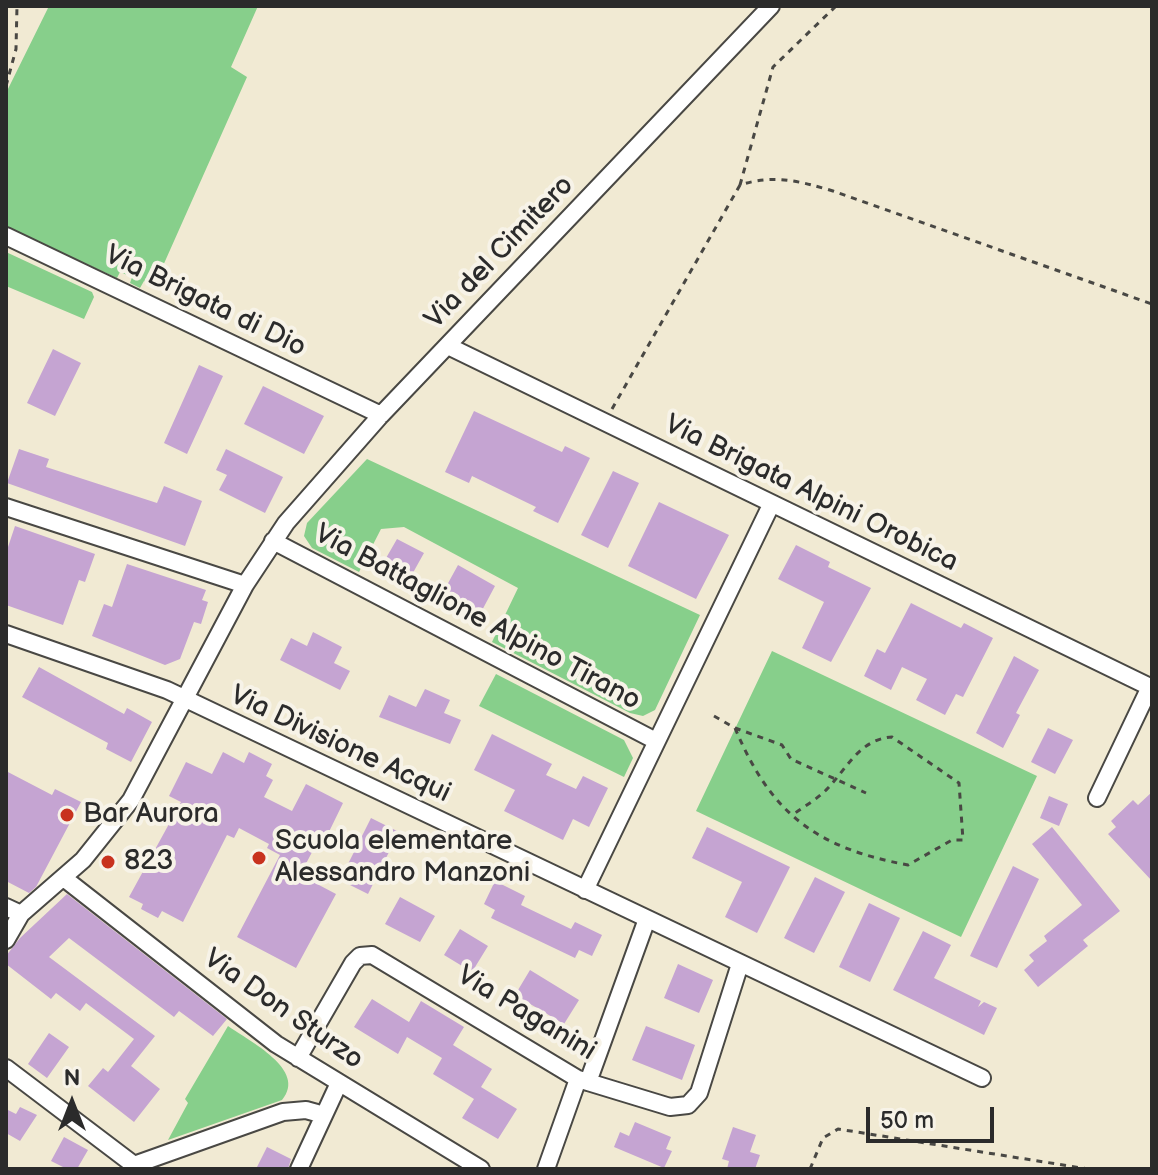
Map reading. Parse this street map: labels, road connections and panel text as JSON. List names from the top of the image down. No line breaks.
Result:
{"streets":{"street":["Via del Cimitero","Via Brigata di Dio","Via Brigata Alpini Orobica","Via Battaglione Alpino Tirano","Via Divisione Acqui","Via Don Sturzo","Via Paganini"]},"crossings":[["Via del Cimitero","Via Brigata di Dio"],["Via del Cimitero","Via Brigata Alpini Orobica"],["Via del Cimitero","Via Battaglione Alpino Tirano"],["Via del Cimitero","Via Divisione Acqui"],["Via del Cimitero","Via Don Sturzo"],["Via Divisione Acqui","Via Paganini"],["Via Don Sturzo","Via Paganini"]],"places":["Bar Aurora","Scuola elementare Alessandro Manzoni","823"],"scale_bar":"50 m","north":"top"}
